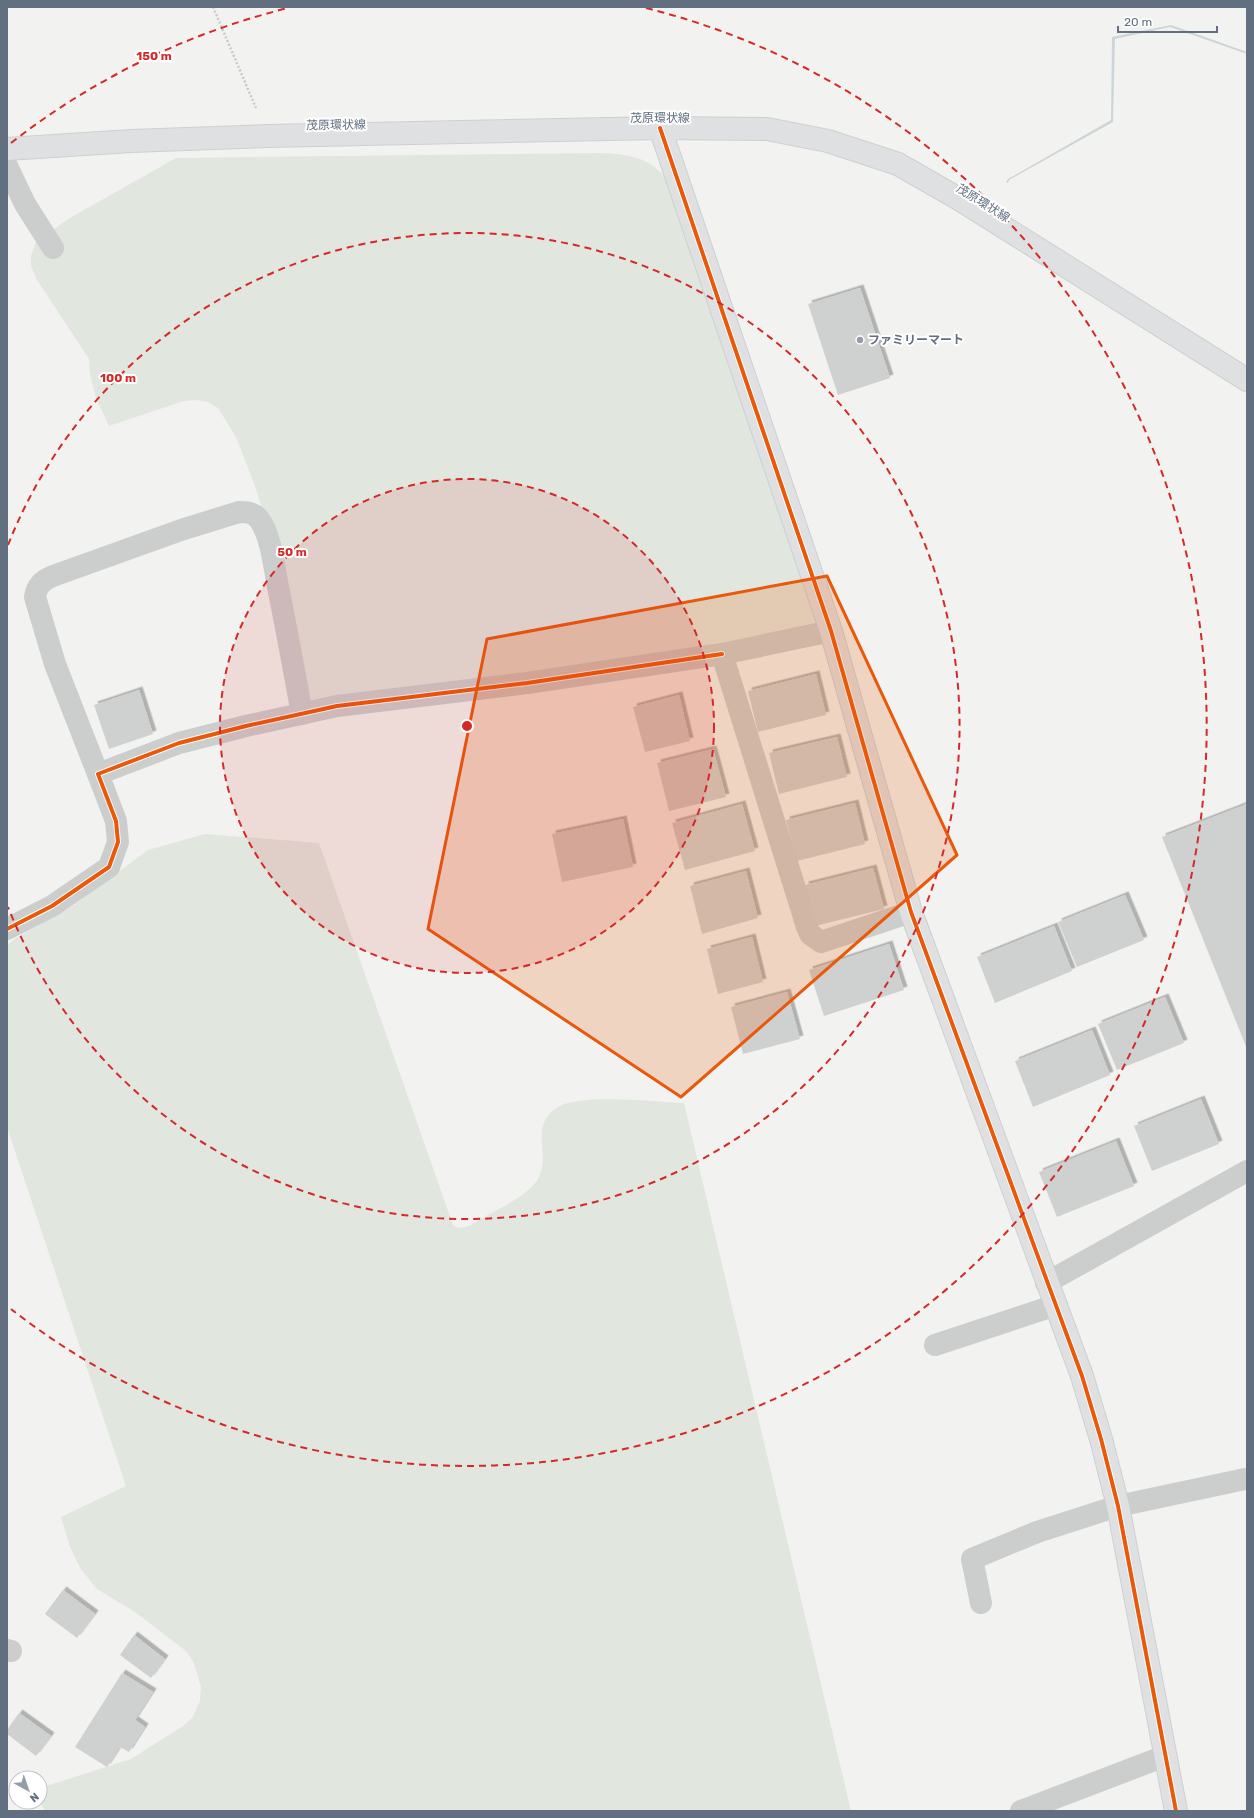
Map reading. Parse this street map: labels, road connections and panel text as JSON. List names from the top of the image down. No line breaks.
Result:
{"streets":{"street":["茂原環状線"]},"places":["ファミリーマート"],"scale_bar":"20 m","north":"bottom right","rings":["150 m","100 m","50 m"]}
